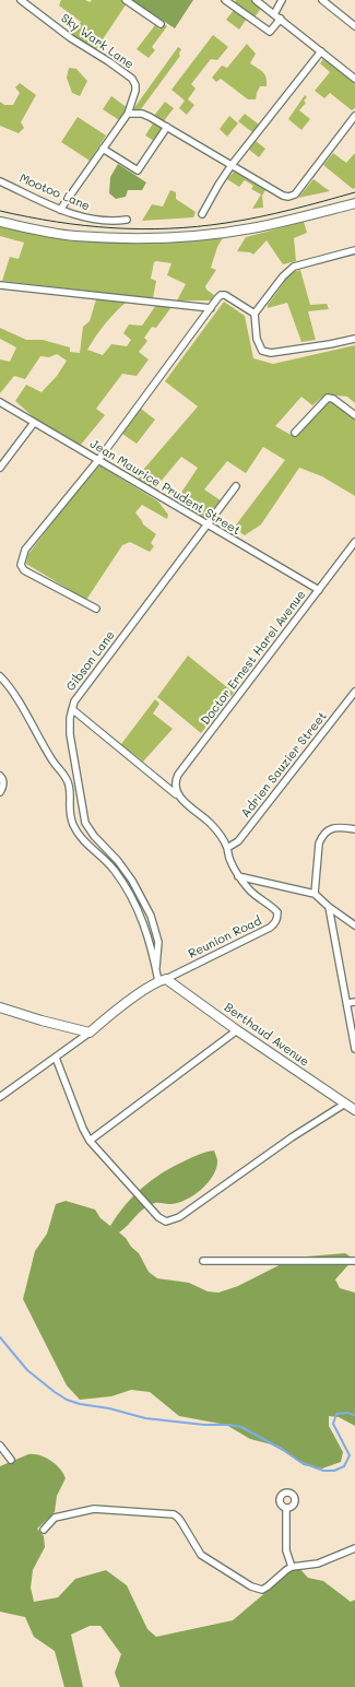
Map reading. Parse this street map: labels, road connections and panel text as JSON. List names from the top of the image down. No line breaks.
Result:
{"streets":{"street":["Sky Wark Lane","Mootoo Lane","Jean Maurice Prudent Street","Doctor Ernest Harel Avenue","Gibson Lane","Adrien Sauzier Street","Reunion Road","Berthaud Avenue"]},"crossings":[["Sky Wark Lane","Mootoo Lane"],["Jean Maurice Prudent Street","Doctor Ernest Harel Avenue"],["Jean Maurice Prudent Street","Gibson Lane"],["Doctor Ernest Harel Avenue","Reunion Road"],["Adrien Sauzier Street","Reunion Road"],["Reunion Road","Berthaud Avenue"]]}
